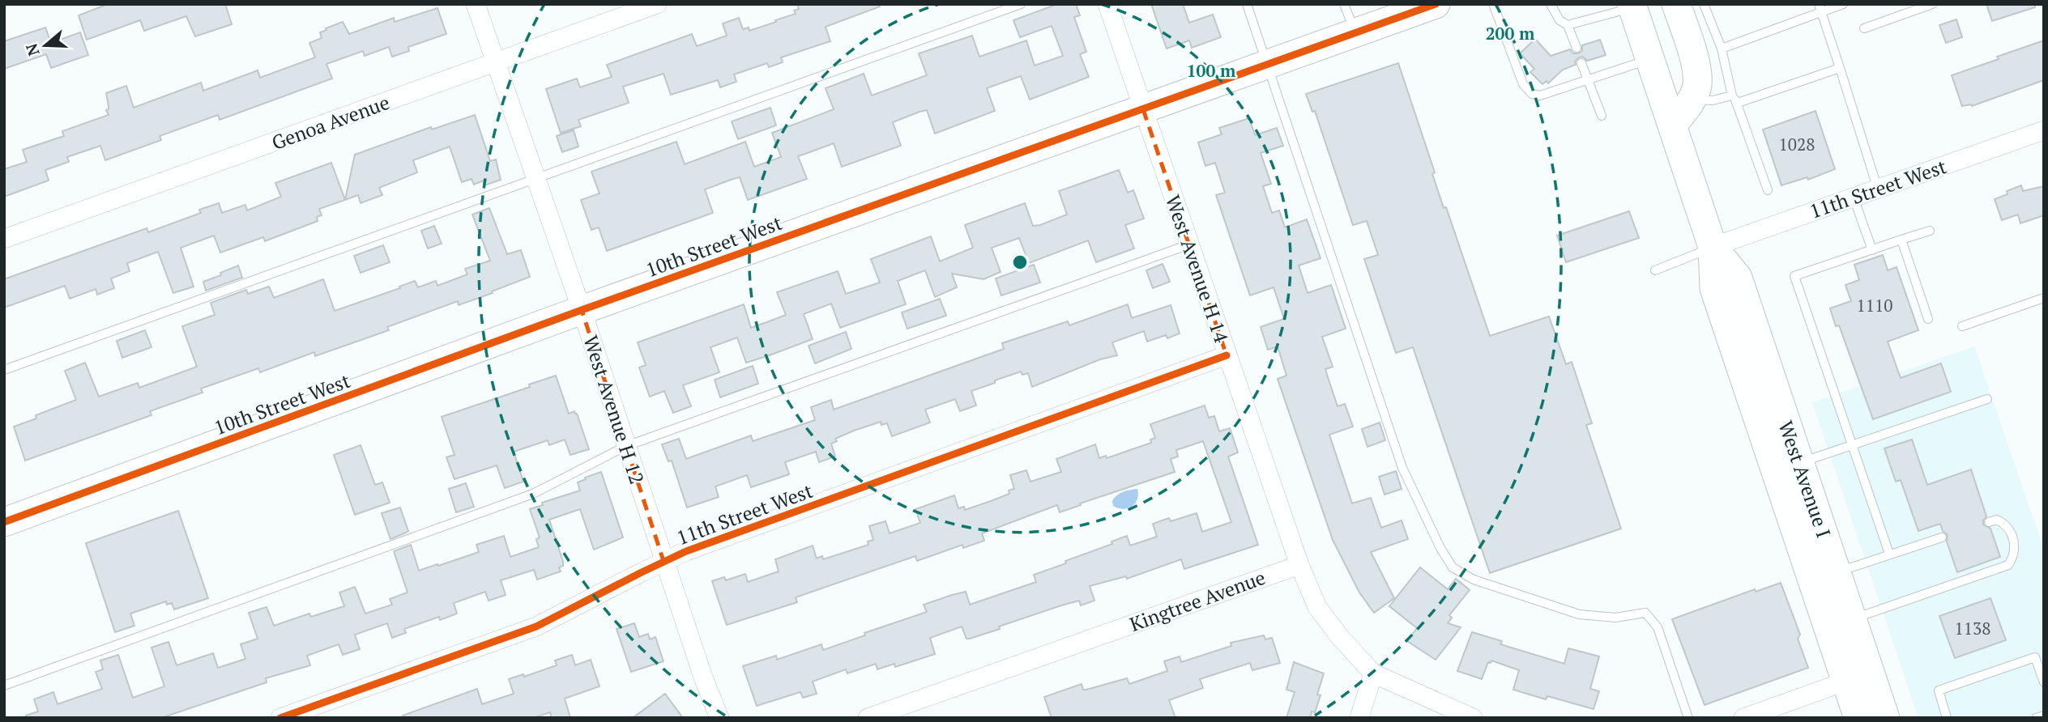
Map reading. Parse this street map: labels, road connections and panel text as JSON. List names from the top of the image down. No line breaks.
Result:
{"streets":{"main road":["10th Street West","West Avenue I"],"street":["Genoa Avenue","11th Street West","West Avenue H 14","West Avenue H 12","Kingtree Avenue"]},"crossings":[["Genoa Avenue","West Avenue H 12"],["11th Street West","West Avenue H 14"],["11th Street West","West Avenue H 12"],["11th Street West","West Avenue I"],["10th Street West","West Avenue H 14"],["10th Street West","West Avenue H 12"],["West Avenue H 14","Kingtree Avenue"]],"house_numbers":["1028","1110","1138"],"north":"left","rings":["200 m","100 m"]}
